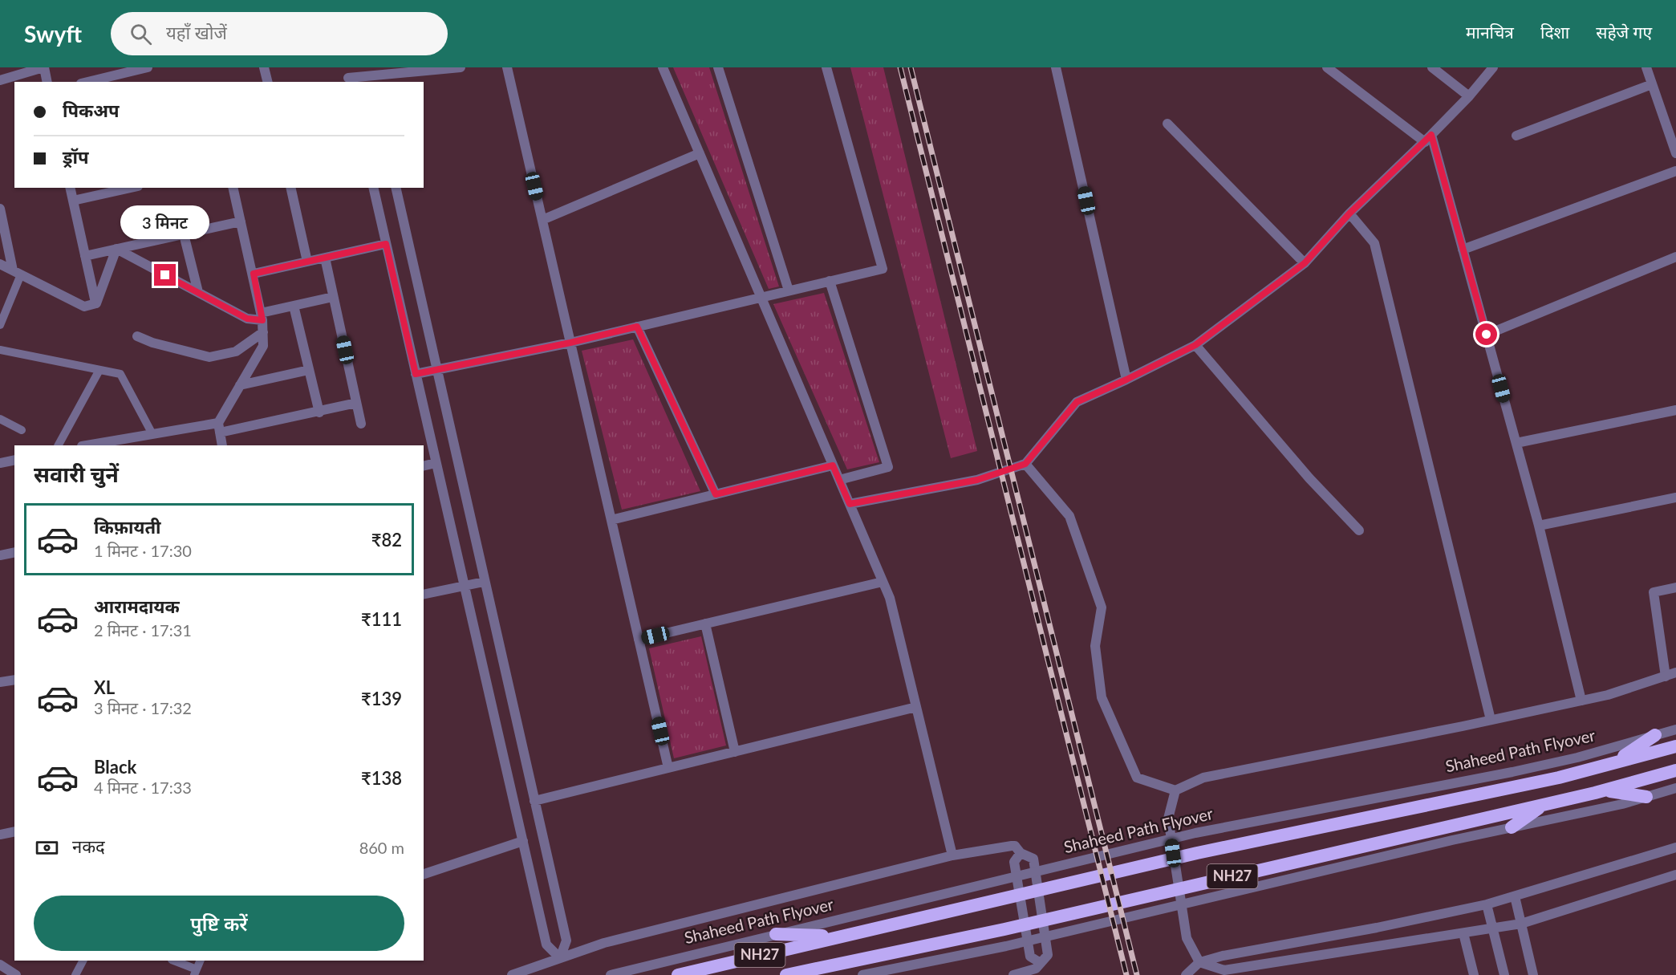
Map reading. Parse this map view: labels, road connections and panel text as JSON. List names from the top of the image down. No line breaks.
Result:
{"streets":{"highway":["Shaheed Path Flyover","NH27"]},"page":{"header":"Swyft","search":"यहाँ खोजें","nav":["मानचित्र","दिशा","सहेजे गए"],"banner":["पिकअप","ड्रॉप"],"bubble":"3 मिनट","heading":"सवारी चुनें","list":[{"name":"किफ़ायती","note":"1 मिनट · 17:30","value":"₹82"},{"name":"आरामदायक","note":"2 मिनट · 17:31","value":"₹111"},{"name":"XL","note":"3 मिनट · 17:32","value":"₹139"},{"name":"Black","note":"4 मिनट · 17:33","value":"₹138"}],"pay":["नकद","860 m"],"buttons":"पुष्टि करें"}}
